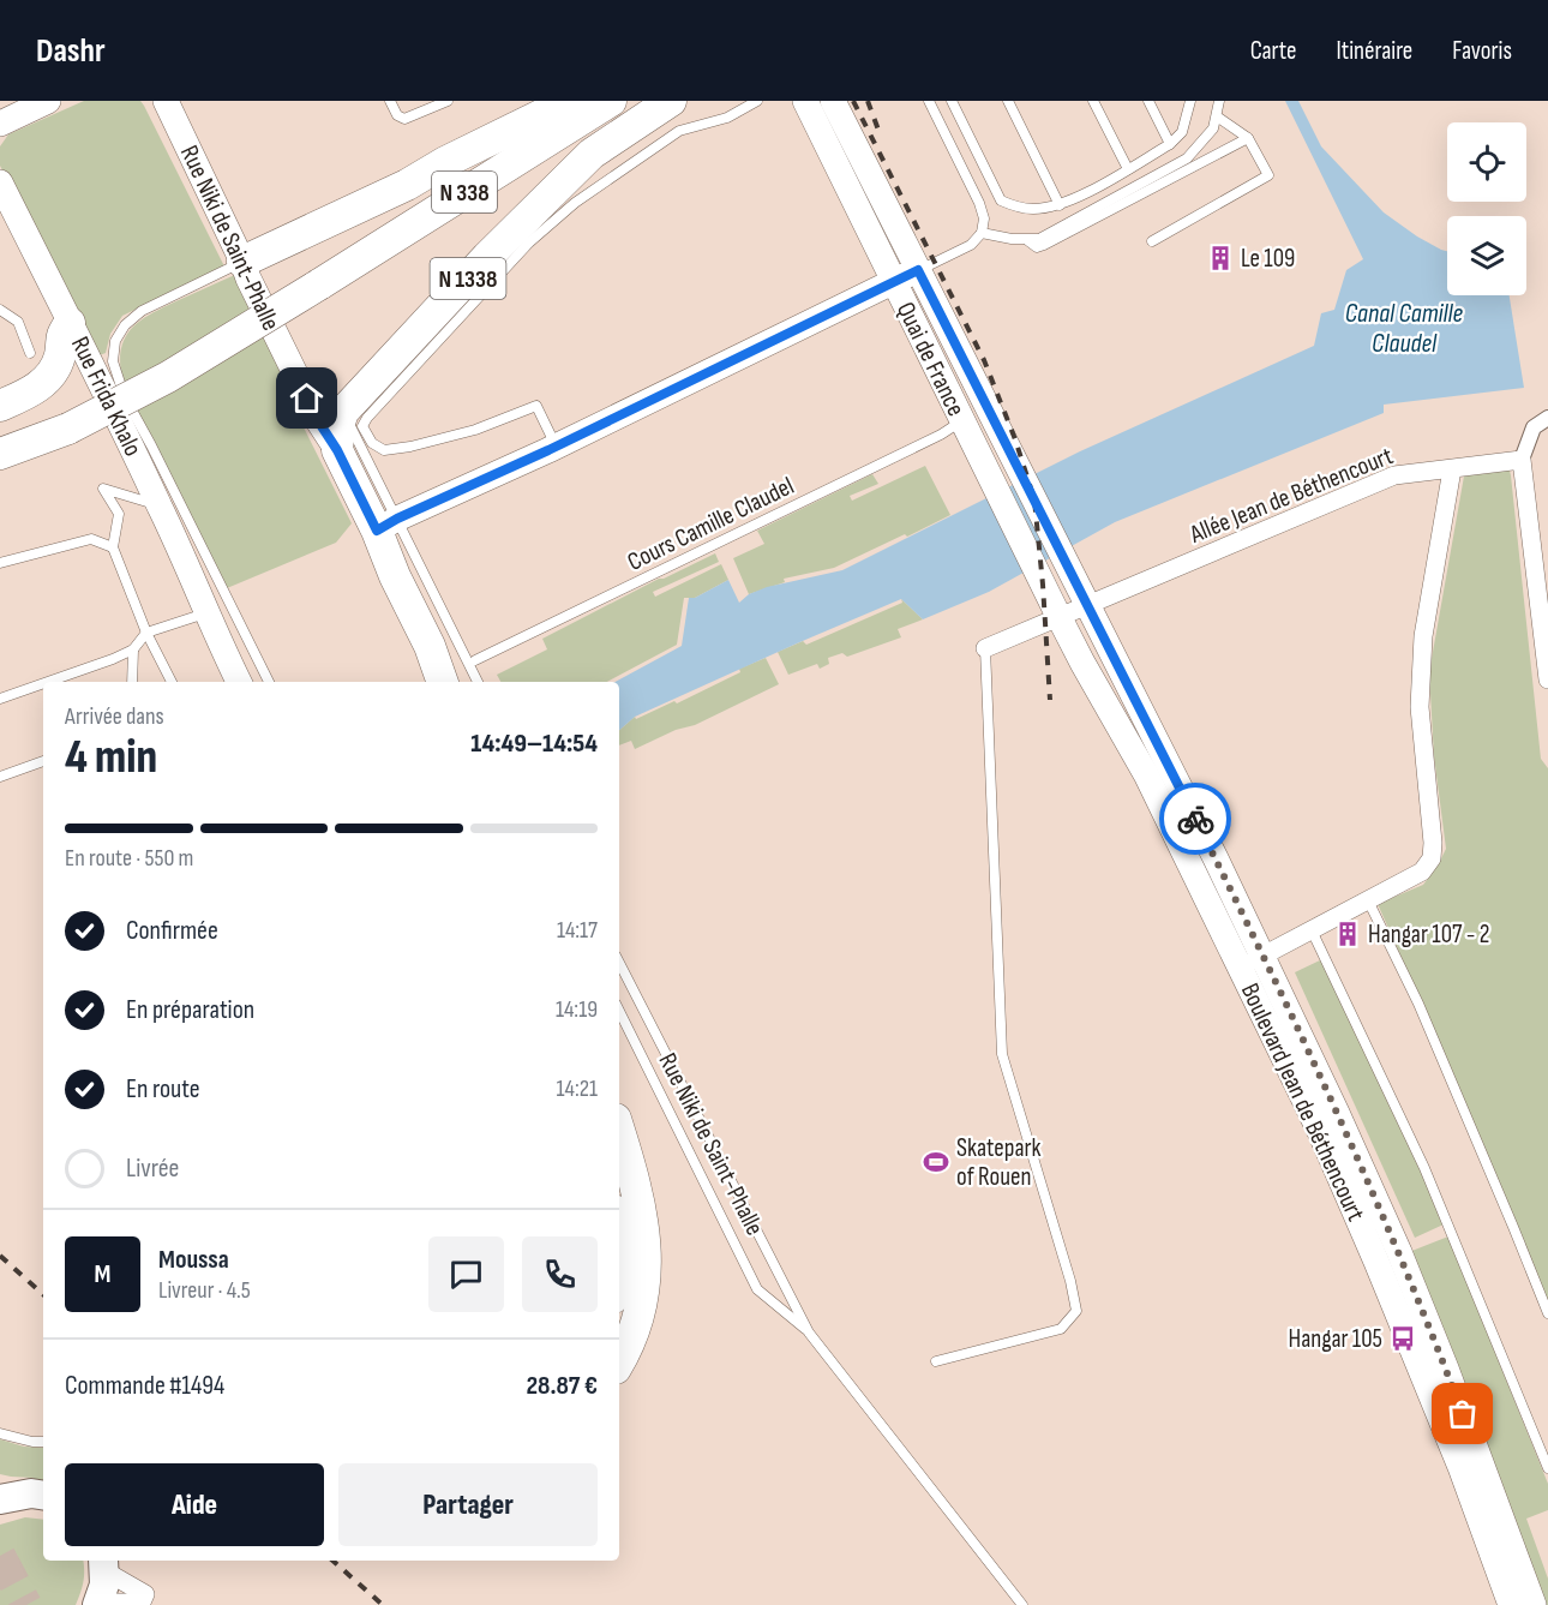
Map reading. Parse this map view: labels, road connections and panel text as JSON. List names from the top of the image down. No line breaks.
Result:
{"streets":{"highway":["N 338","N 1338"],"main road":["Rue Niki de Saint-Phalle","Quai de France","Rue Frida Khalo","Boulevard Jean de Béthencourt"],"street":["Allée Jean de Béthencourt"],"lane":["Cours Camille Claudel"]},"crossings":[["Rue Niki de Saint-Phalle","N 1338"],["Rue Niki de Saint-Phalle","Rue Frida Khalo"],["Quai de France","Allée Jean de Béthencourt"],["Quai de France","Cours Camille Claudel"],["Quai de France","Boulevard Jean de Béthencourt"],["Allée Jean de Béthencourt","Boulevard Jean de Béthencourt"]],"water":["Canal Camille Claudel"],"places":{"building":["Le 109","Hangar 107 - 2"],"sports":["Skatepark of Rouen"],"bus stop":["Hangar 105"]},"page":{"header":"Dashr","nav":["Carte","Itinéraire","Favoris"],"heading":["4 min","Arrivée dans","14:49–14:54"],"panel":["Moussa","Livreur · 4.5","Commande #1494","28.87 €"],"bar":"En route · 550 m","list":[["Confirmée","14:17"],["En préparation","14:19"],["En route","14:21"],"Livrée"],"round":"M","buttons":["Aide","Partager"]}}
